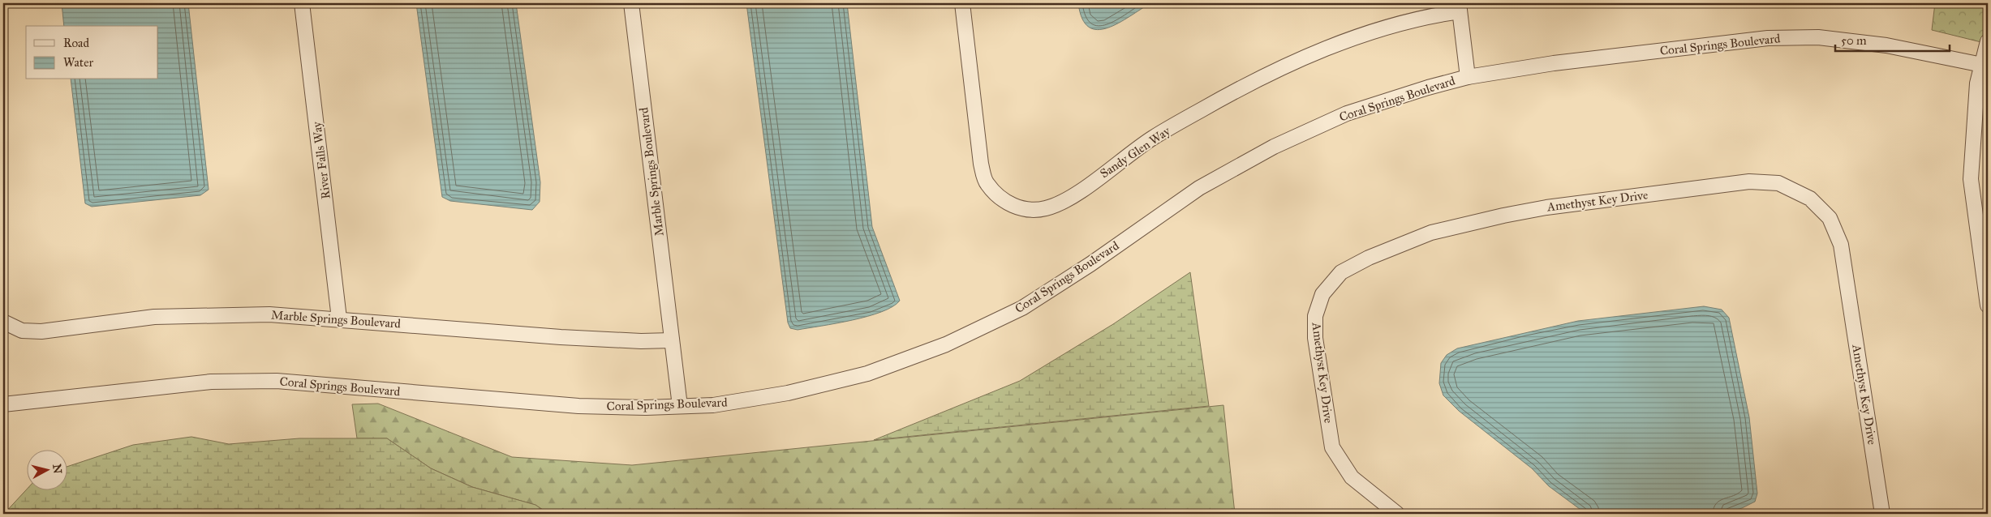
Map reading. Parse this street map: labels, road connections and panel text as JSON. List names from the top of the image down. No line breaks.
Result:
{"streets":{"street":["Coral Springs Boulevard","Sandy Glen Way","River Falls Way","Marble Springs Boulevard","Amethyst Key Drive"]},"crossings":[["Coral Springs Boulevard","Sandy Glen Way"],["Coral Springs Boulevard","Marble Springs Boulevard"],["River Falls Way","Marble Springs Boulevard"]],"legend":["Road","Water"],"scale_bar":"50 m","north":"right"}
